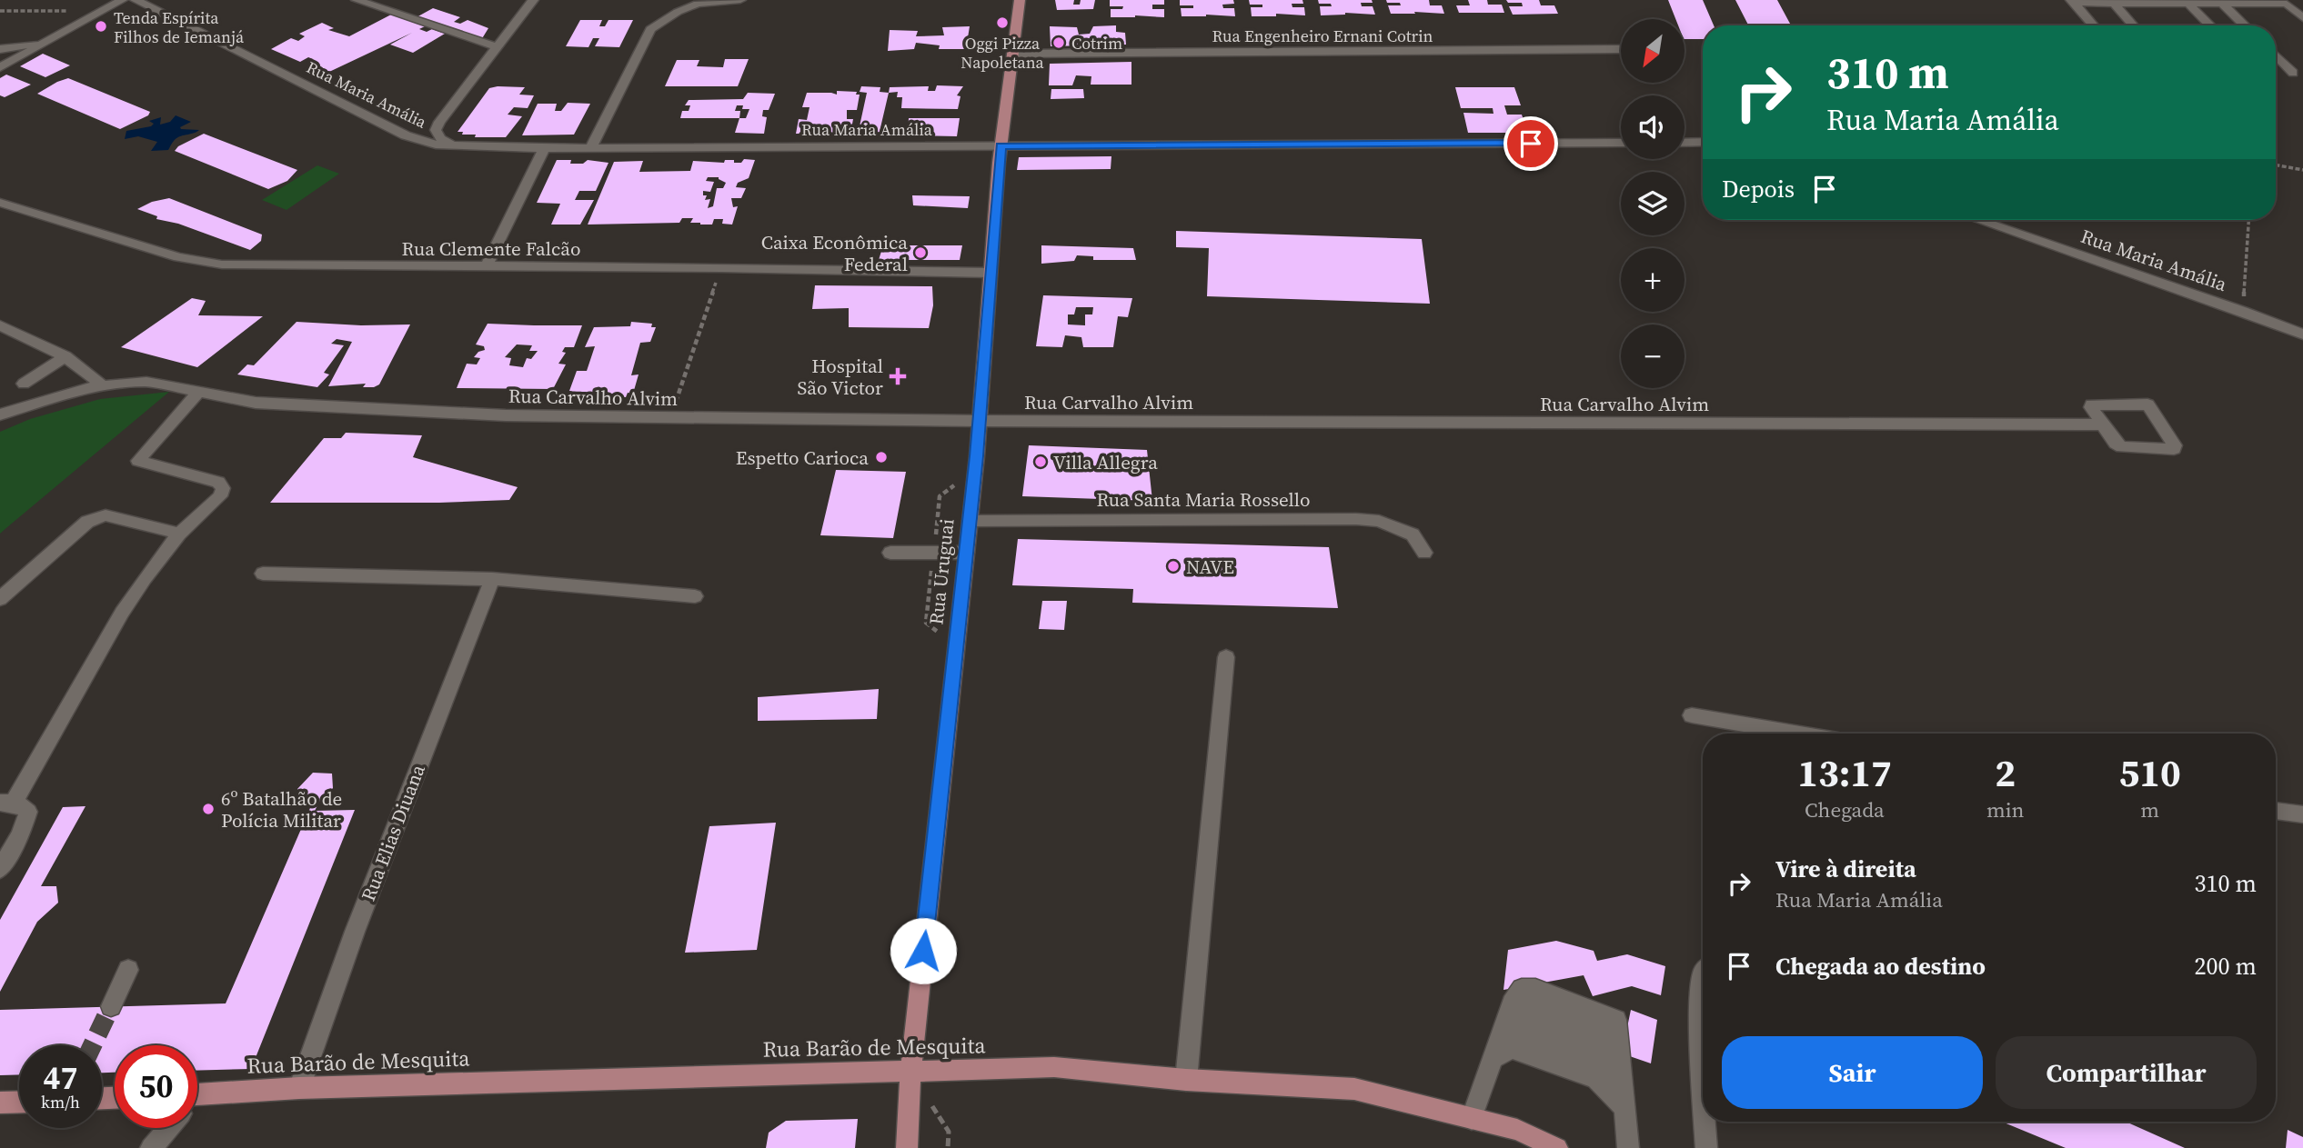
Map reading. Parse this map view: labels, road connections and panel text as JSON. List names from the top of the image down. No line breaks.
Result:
{"streets":{"main road":["Rua Uruguai","Rua Barão de Mesquita"],"street":["Rua Engenheiro Ernani Cotrin","Rua Maria Amália","Rua Clemente Falcão","Rua Carvalho Alvim","Rua Santa Maria Rossello","Rua Elias Diuana"]},"crossings":[["Rua Engenheiro Ernani Cotrin","Rua Uruguai"],["Rua Maria Amália","Rua Uruguai"],["Rua Clemente Falcão","Rua Uruguai"],["Rua Carvalho Alvim","Rua Uruguai"],["Rua Santa Maria Rossello","Rua Uruguai"],["Rua Uruguai","Rua Barão de Mesquita"],["Rua Elias Diuana","Rua Barão de Mesquita"]],"places":{"other":["Oggi Pizza Napoletana","Tenda Espírita Filhos de Iemanjá","Cotrim","Caixa Econômica Federal","Espetto Carioca","Villa Allegra","NAVE","6º Batalhão de Polícia Militar"],"health":["Hospital São Victor"]},"north":"bottom left","page":{"map_buttons":["+","−"],"turn":["310 m","Rua Maria Amália"],"then":"Depois","eta":["13:17","Chegada","2","min","510","m"],"list":[{"name":"Vire à direita","note":"Rua Maria Amália","value":"310 m"},{"name":"Chegada ao destino","value":"200 m"}],"buttons":["Sair","Compartilhar"],"speed":"47 km/h","limit":"50"}}
